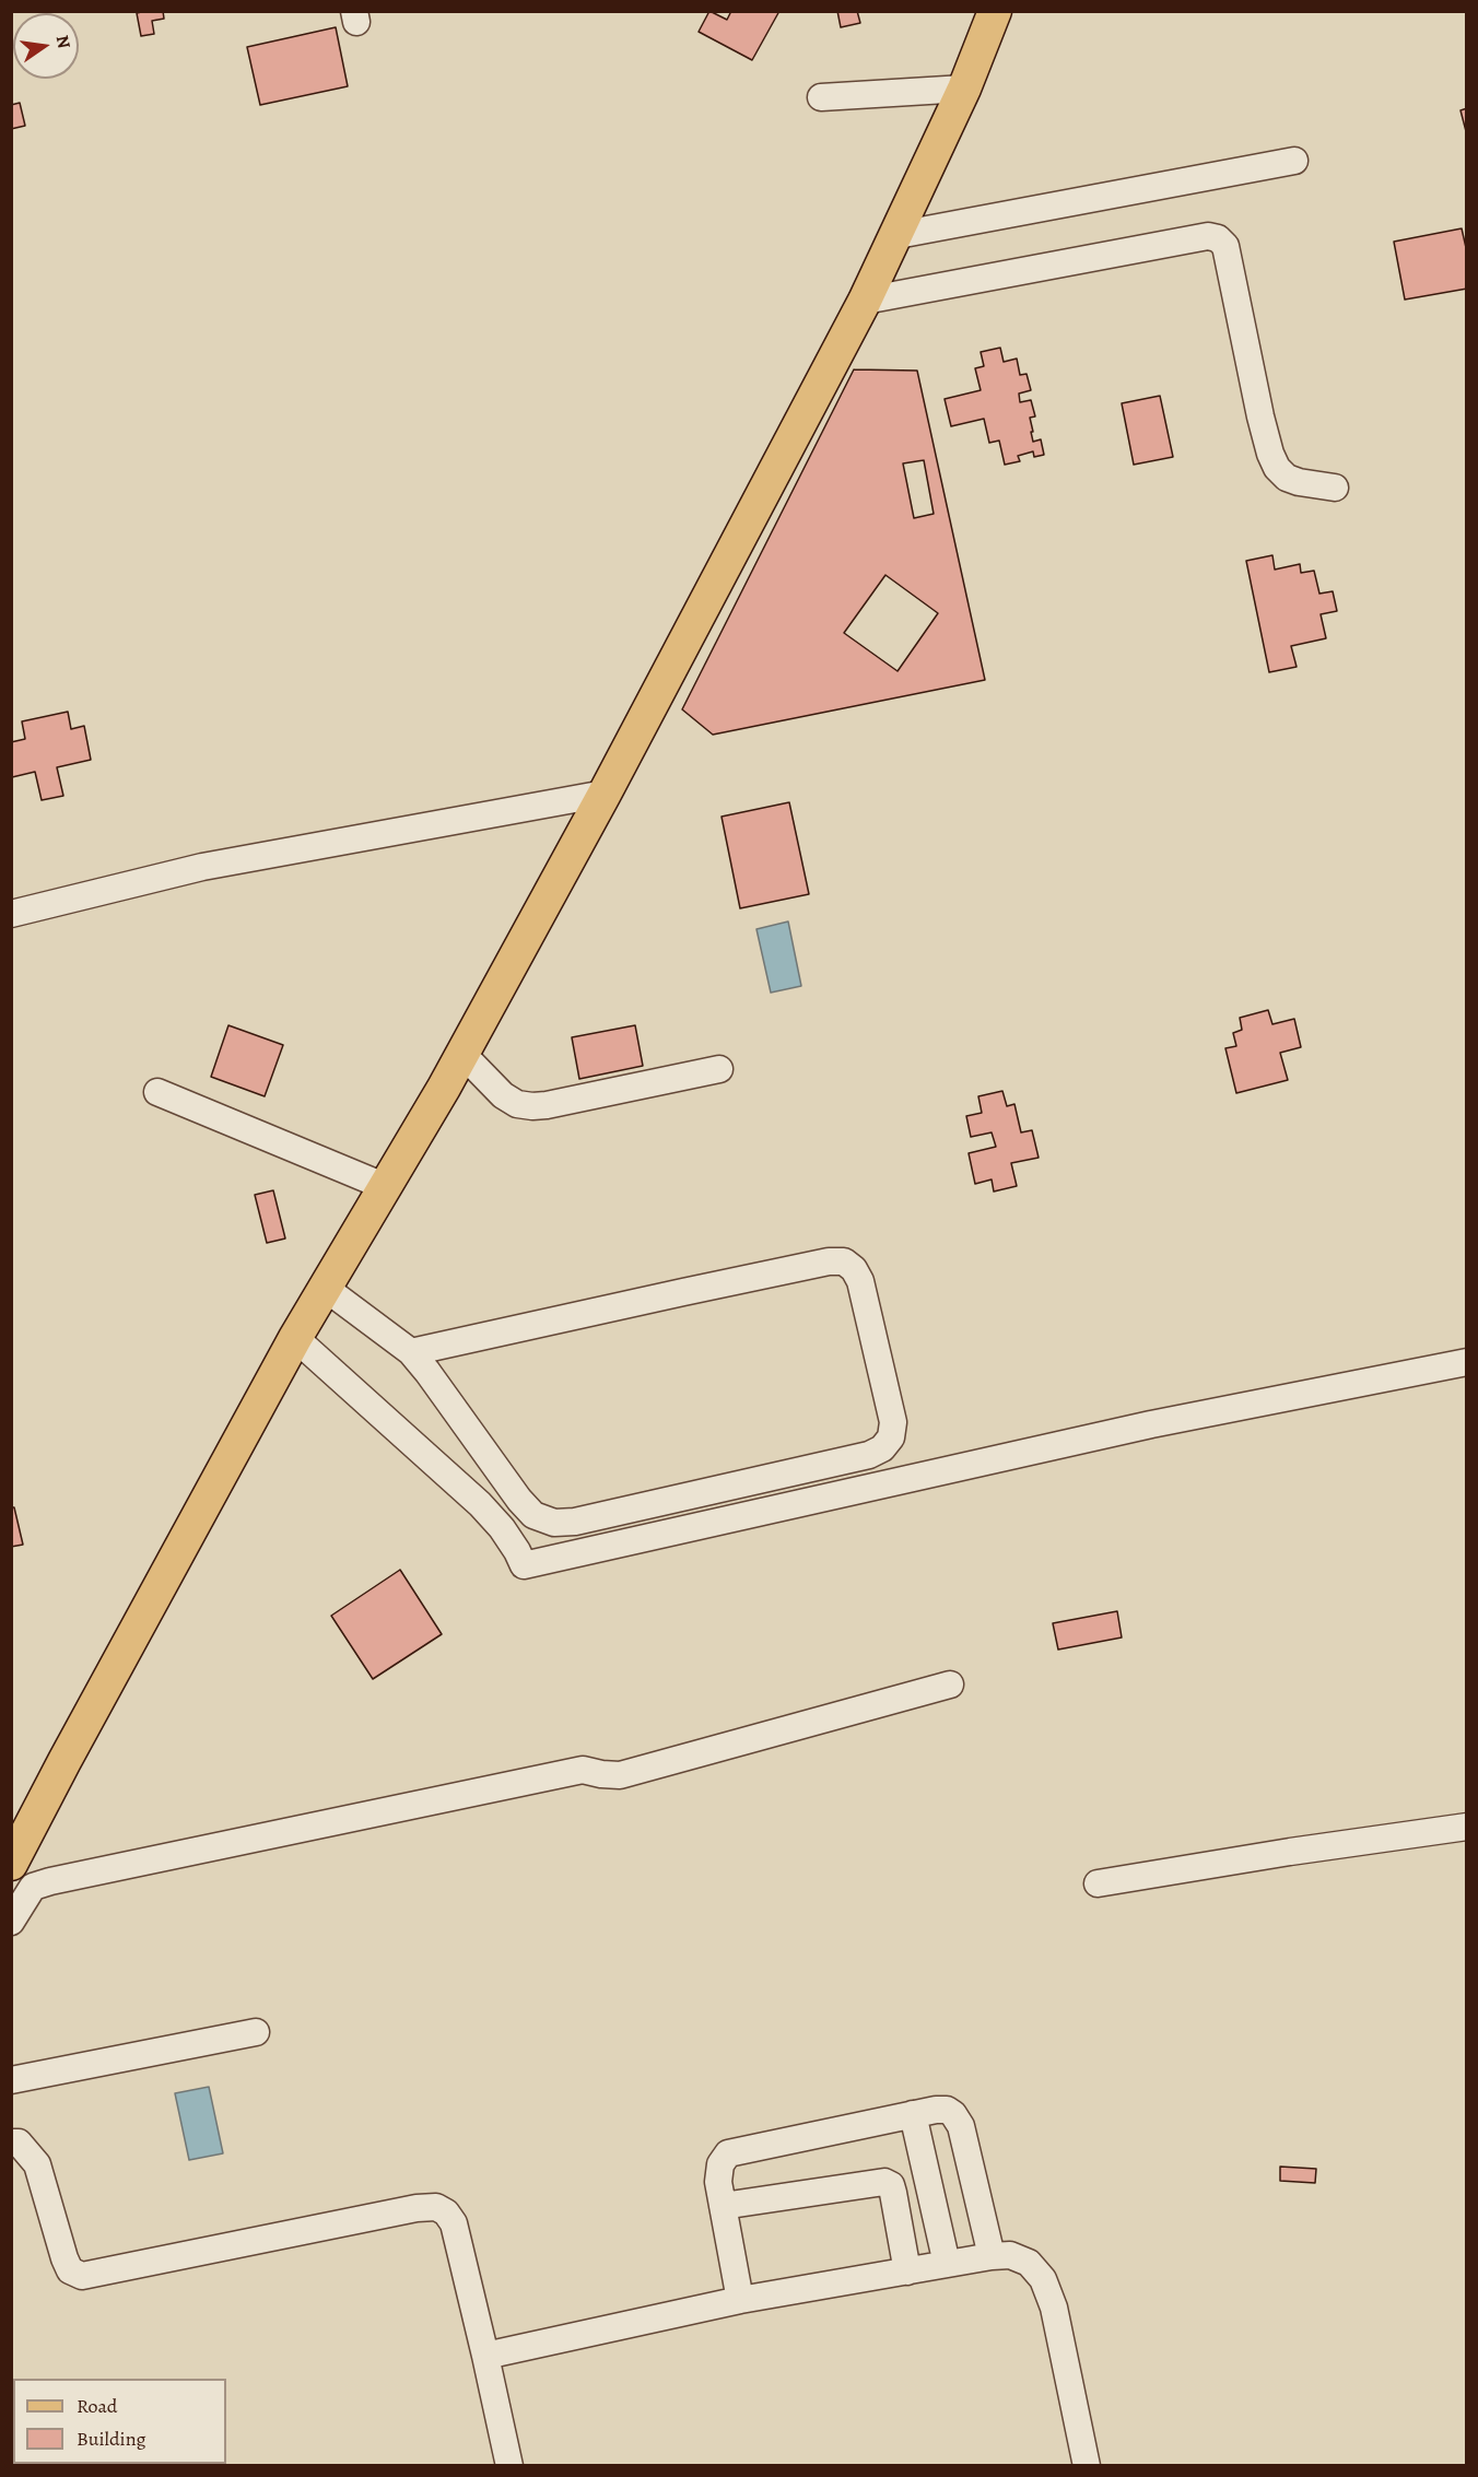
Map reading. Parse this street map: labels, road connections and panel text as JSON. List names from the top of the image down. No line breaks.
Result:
{"legend":["Road","Building"],"north":"right"}
